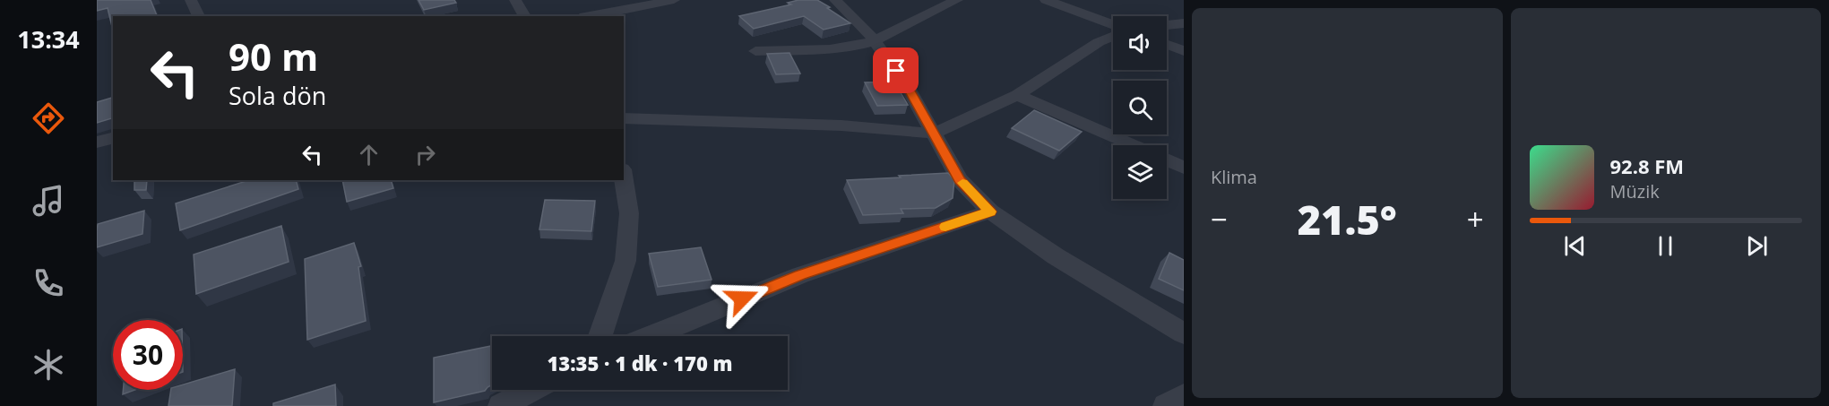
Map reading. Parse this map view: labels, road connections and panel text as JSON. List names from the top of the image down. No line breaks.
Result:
{"page":{"tabs":"13:34","tile":"Klima","turn":["90 m","Sola dön"],"song":["92.8 FM","Müzik"],"heat":["−","21.5°","+"],"limit":"30","trip":"13:35 · 1 dk · 170 m"}}
